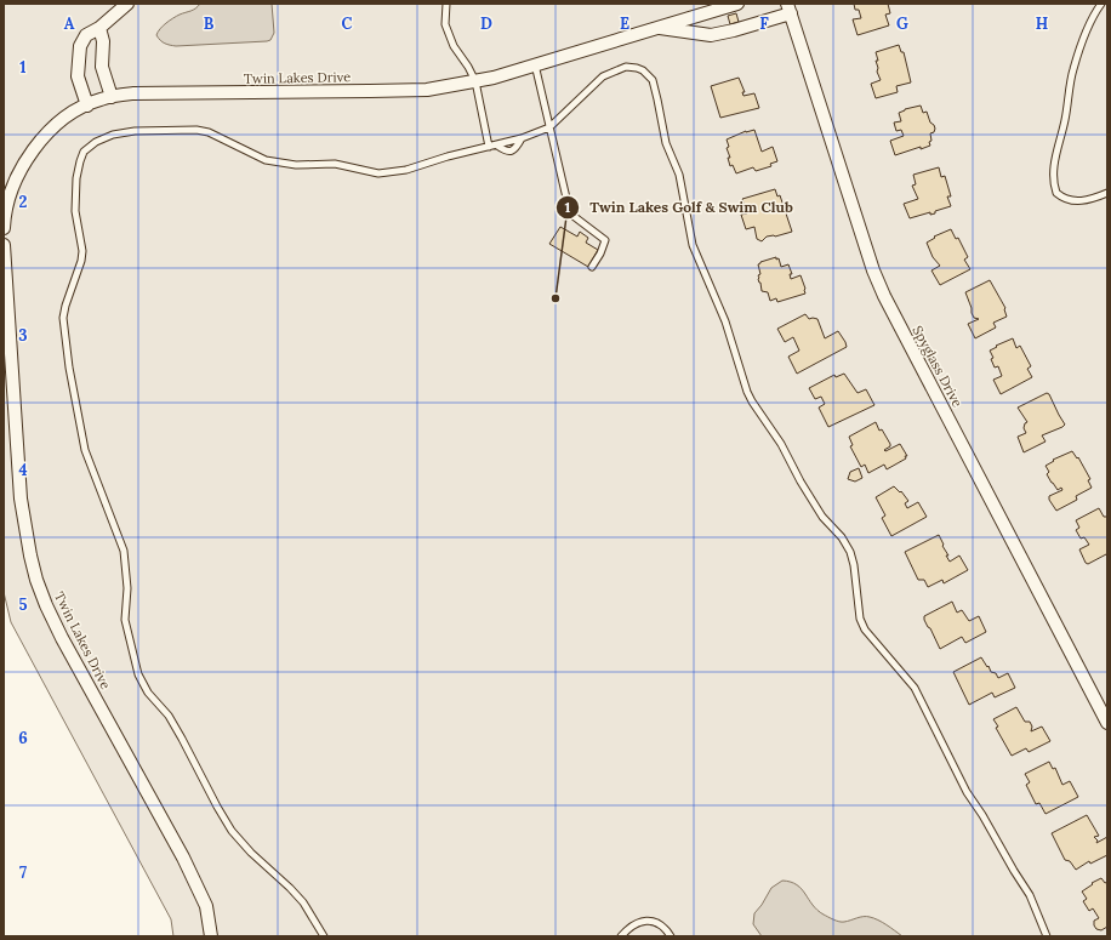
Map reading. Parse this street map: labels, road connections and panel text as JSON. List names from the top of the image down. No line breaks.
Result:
{"streets":{"street":["Twin Lakes Drive","Spyglass Drive"]},"crossings":[["Twin Lakes Drive","Spyglass Drive"]],"places":["Twin Lakes Golf & Swim Club"],"grid":{"columns":["A","B","C","D","E","F","G","H"],"rows":["1","2","3","4","5","6","7"]}}
